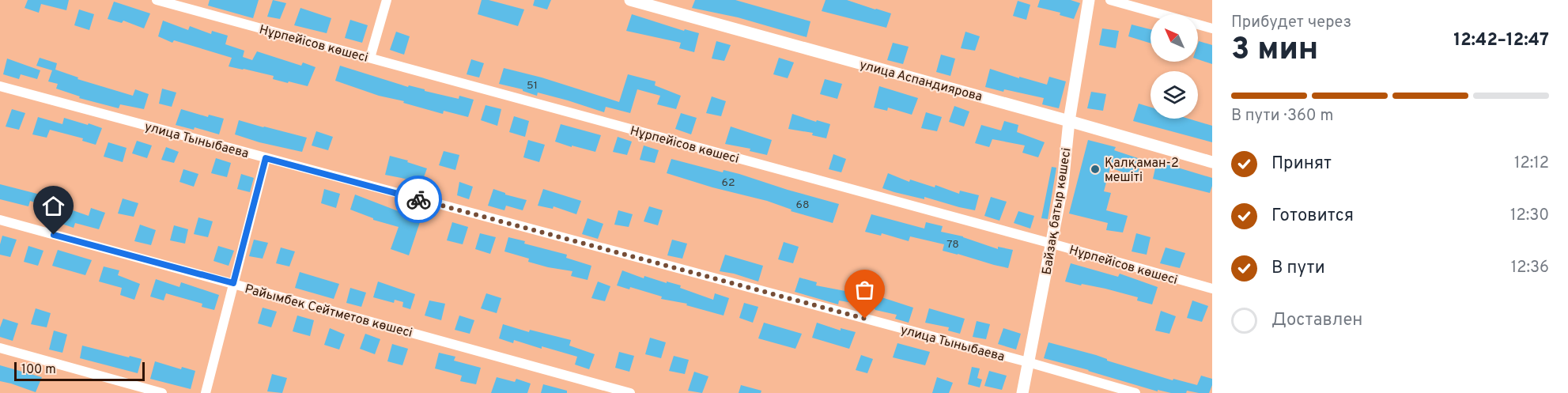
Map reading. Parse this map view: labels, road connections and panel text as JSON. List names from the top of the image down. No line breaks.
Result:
{"streets":{"street":["Нұрпейісов көшесі","улица Аспандиярова","улица Тыныбаева","Байзақ батыр көшесі","Райымбек Сейтметов көшесі"]},"crossings":[["Нұрпейісов көшесі","Байзақ батыр көшесі"],["улица Аспандиярова","Байзақ батыр көшесі"],["улица Тыныбаева","Байзақ батыр көшесі"]],"places":["Қалқаман-2 мешіті"],"house_numbers":["51","62","68","78"],"scale_bar":"100 m","north":"top left","page":{"heading":["3 мин","Прибудет через","12:42–12:47"],"bar":"В пути · 360 m","list":[["Принят","12:12"],["Готовится","12:30"],["В пути","12:36"],"Доставлен"],"scale":"100 m"}}
